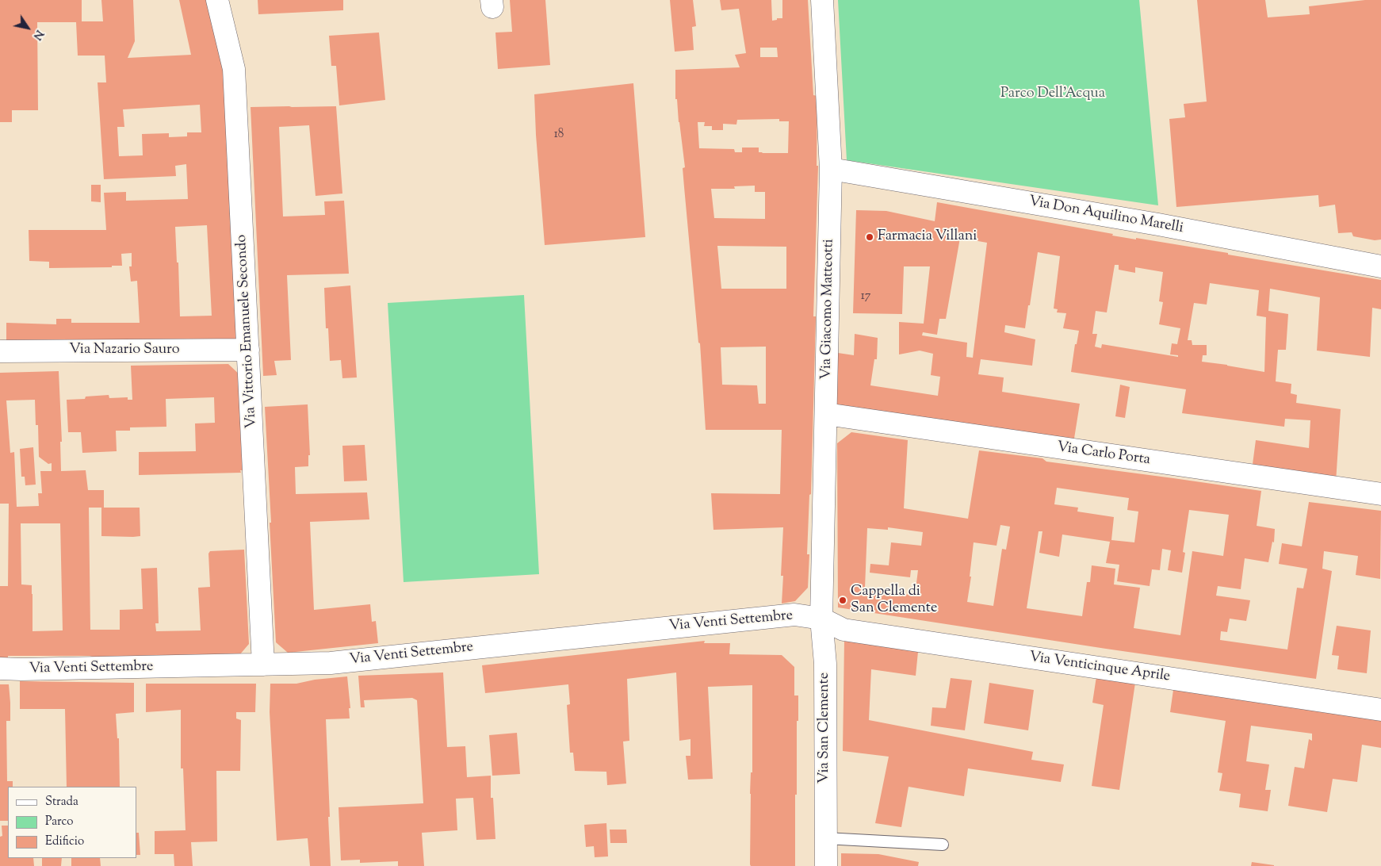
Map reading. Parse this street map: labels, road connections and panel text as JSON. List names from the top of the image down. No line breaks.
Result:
{"streets":{"street":["Via Don Aquilino Marelli","Via Giacomo Matteotti","Via Vittorio Emanuele Secondo","Via Nazario Sauro","Via Carlo Porta","Via Venti Settembre","Via Venticinque Aprile","Via San Clemente"]},"crossings":[["Via Don Aquilino Marelli","Via Giacomo Matteotti"],["Via Giacomo Matteotti","Via Carlo Porta"],["Via Giacomo Matteotti","Via Venti Settembre"],["Via Giacomo Matteotti","Via Venticinque Aprile"],["Via Giacomo Matteotti","Via San Clemente"],["Via Vittorio Emanuele Secondo","Via Nazario Sauro"],["Via Vittorio Emanuele Secondo","Via Venti Settembre"],["Via Venti Settembre","Via Venticinque Aprile"],["Via Venti Settembre","Via San Clemente"],["Via Venticinque Aprile","Via San Clemente"]],"parks":["Parco Dell’Acqua"],"places":["Farmacia Villani","Cappella di San Clemente"],"house_numbers":["18","17"],"legend":["Strada","Parco","Edificio"],"north":"bottom right"}
